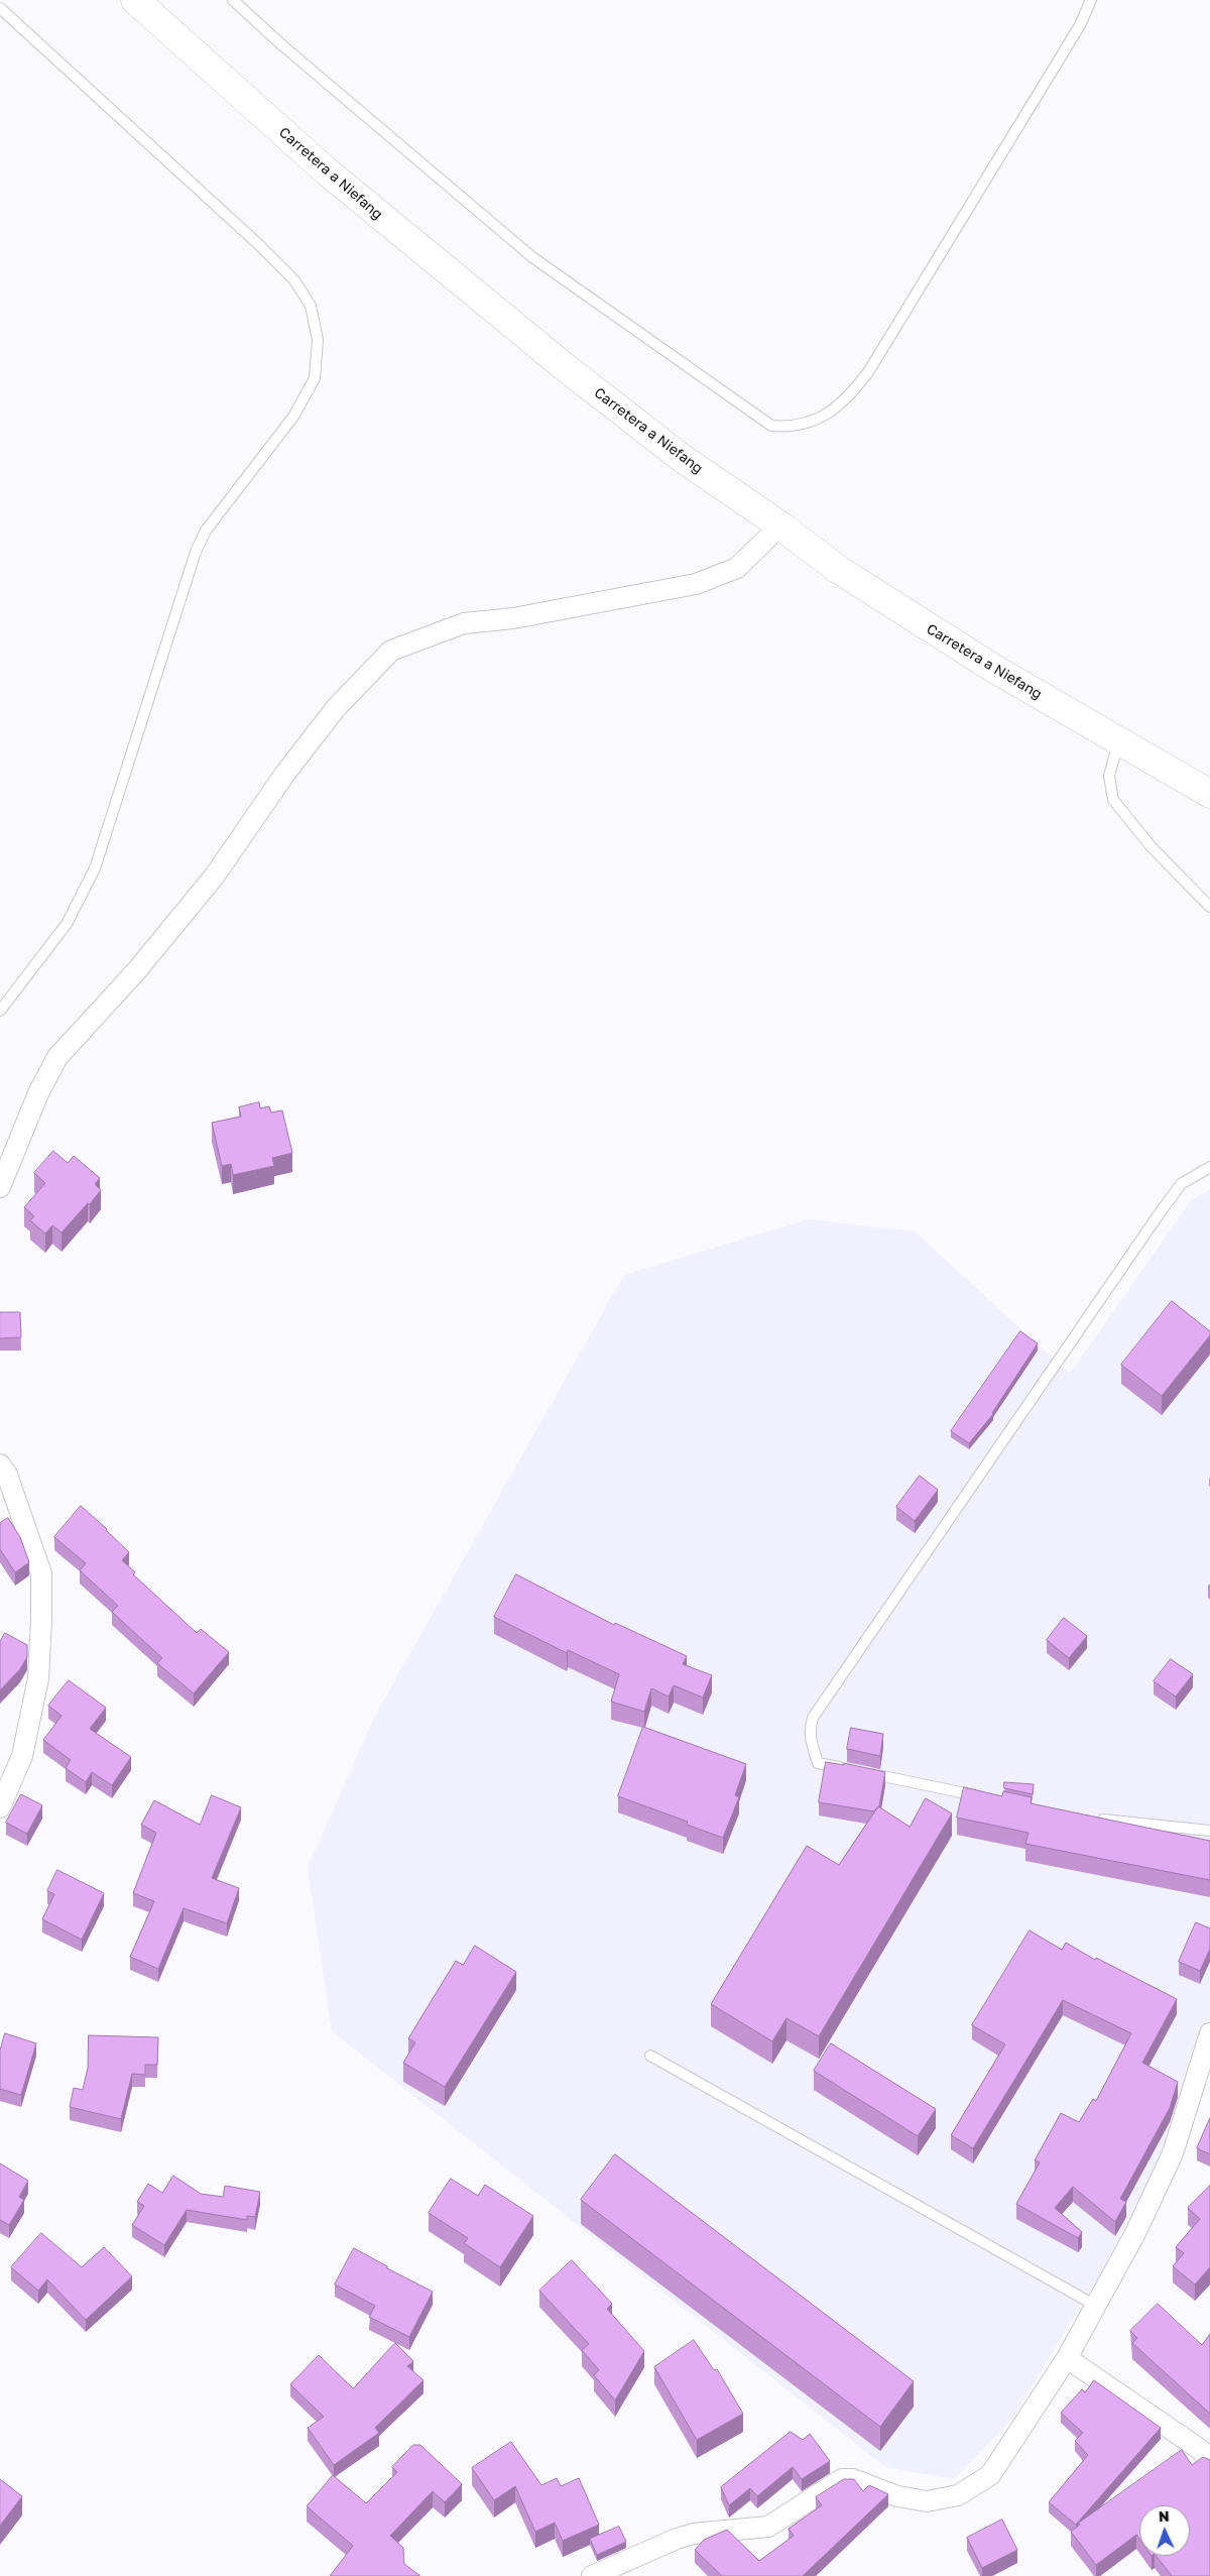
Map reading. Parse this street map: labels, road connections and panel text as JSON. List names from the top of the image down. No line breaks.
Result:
{"streets":{"main road":["Carretera a Niefang"]},"north":"top"}
